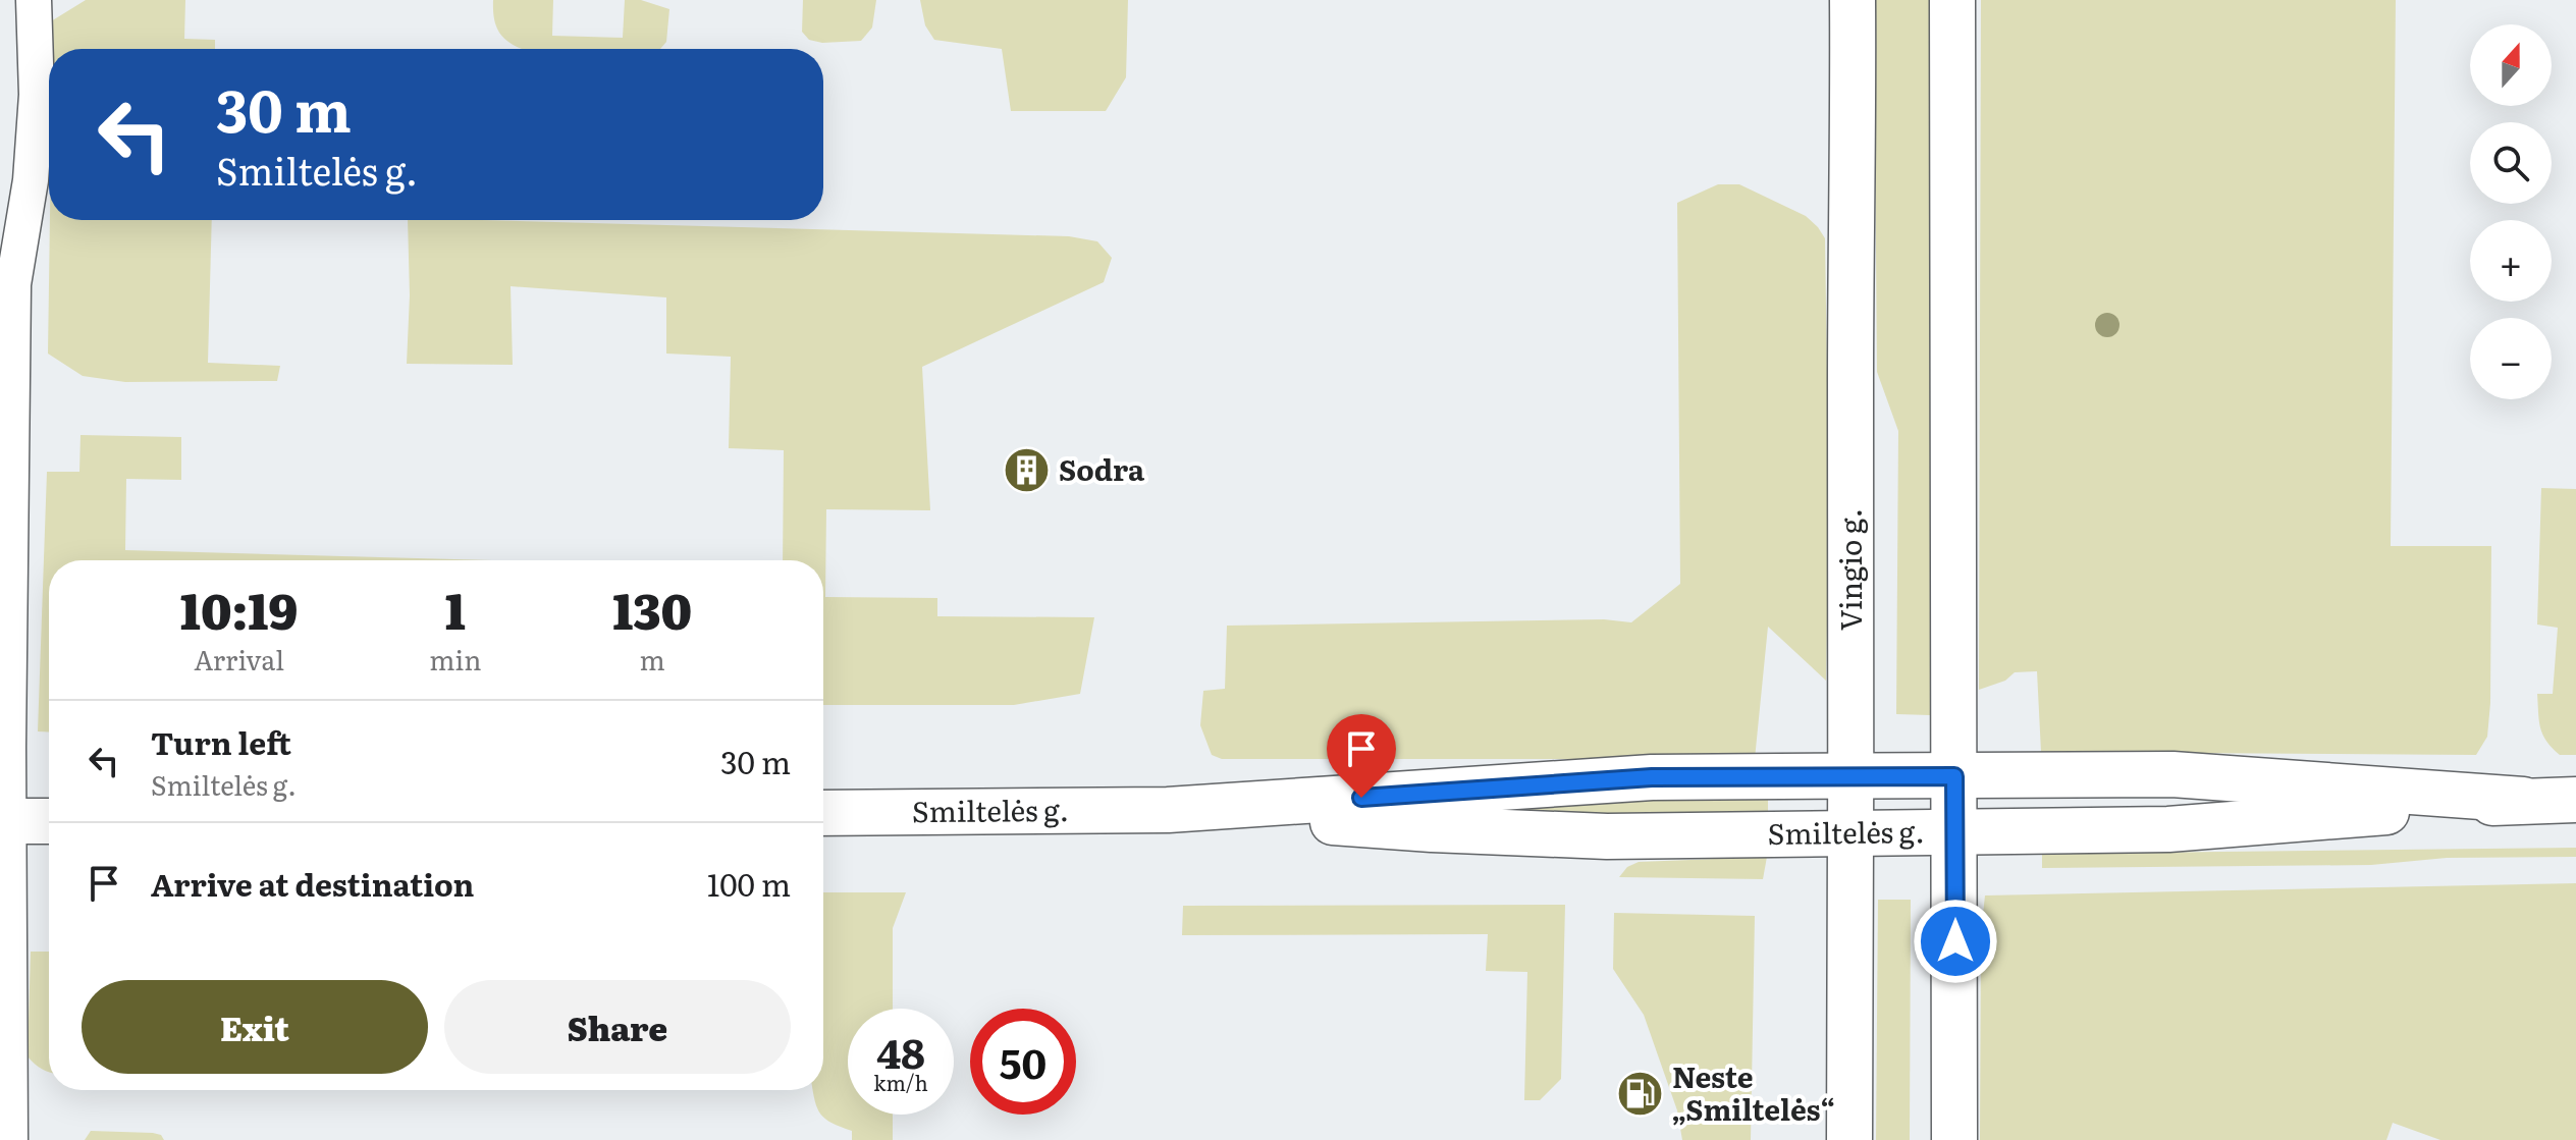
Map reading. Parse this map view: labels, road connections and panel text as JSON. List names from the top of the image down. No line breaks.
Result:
{"streets":{"street":["Vingio g.","Smiltelės g."]},"crossings":[["Vingio g.","Smiltelės g."]],"places":{"building":["Sodra"],"fuel station":["Neste „Smiltelės“"]},"north":"top","page":{"map_buttons":["+","−"],"turn":["30 m","Smiltelės g."],"eta":["10:19","Arrival","1","min","130","m"],"list":[{"name":"Turn left","note":"Smiltelės g.","value":"30 m"},{"name":"Arrive at destination","value":"100 m"}],"buttons":["Exit","Share"],"speed":"48 km/h","limit":"50"}}
